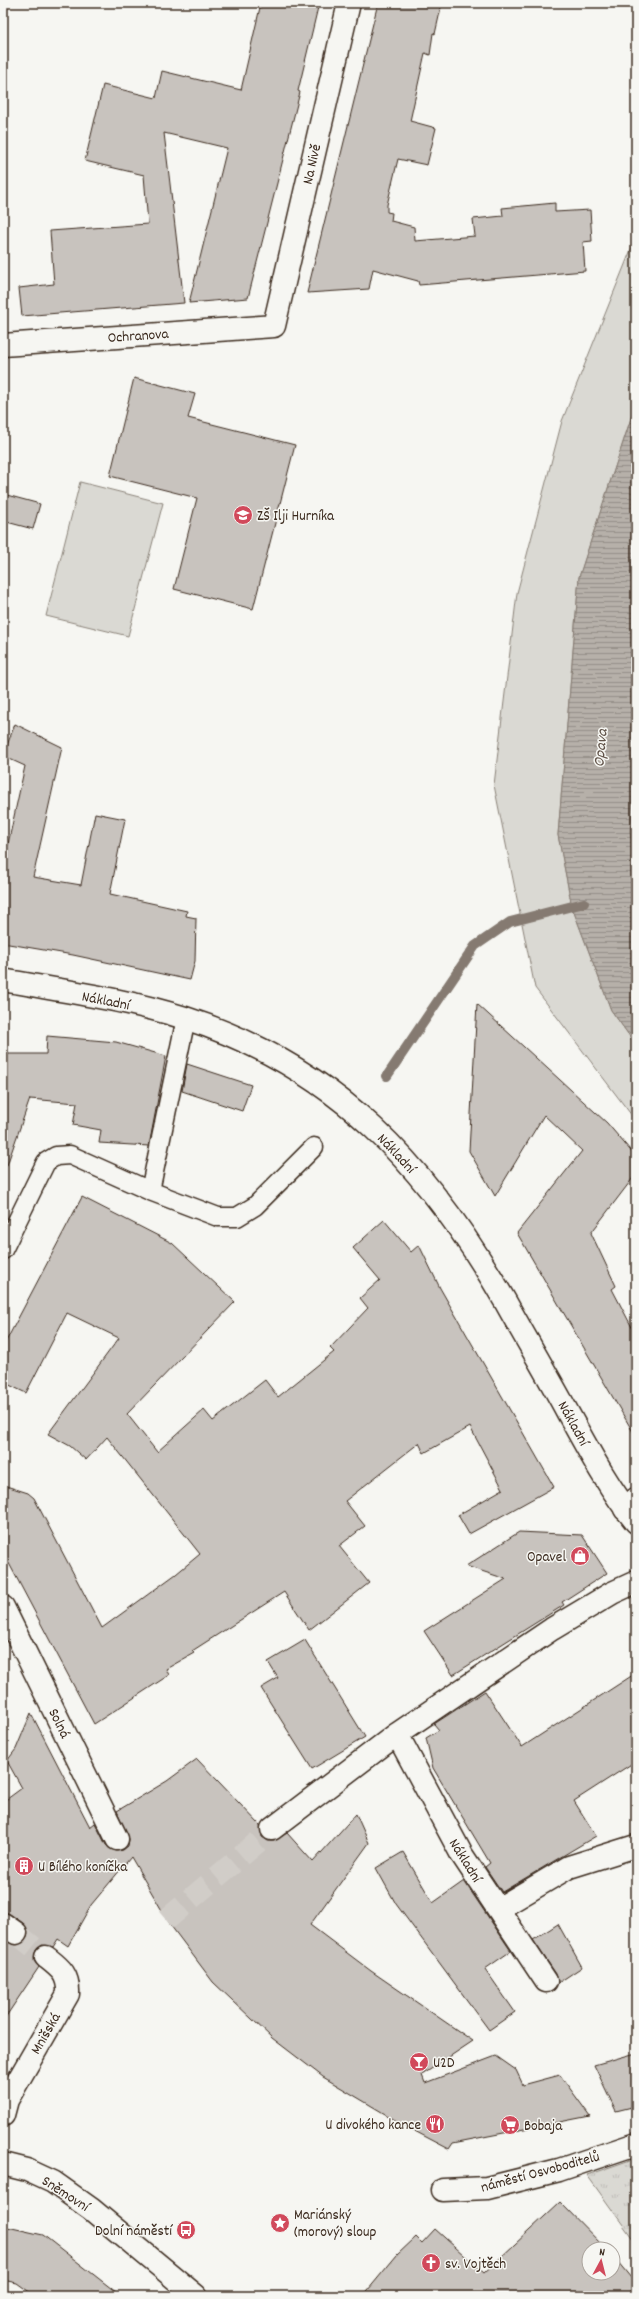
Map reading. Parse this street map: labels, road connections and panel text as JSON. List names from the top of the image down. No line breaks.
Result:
{"streets":{"street":["Na Nivě","Ochranova","Nákladní","Solná","Mnišská","náměstí Osvoboditelů","Sněmovní"]},"crossings":[["Na Nivě","Ochranova"]],"water":["Opava"],"places":{"school or university":["ZŠ Ilji Hurníka"],"shop":["Opavel"],"building":["U Bílého koníčka"],"bar":["U2D"],"restaurant":["U divokého kance"],"supermarket":["Bobaja"],"place":["Mariánský (morový) sloup"],"bus stop":["Dolní náměstí"],"church":["sv. Vojtěch"]},"north":"top"}
